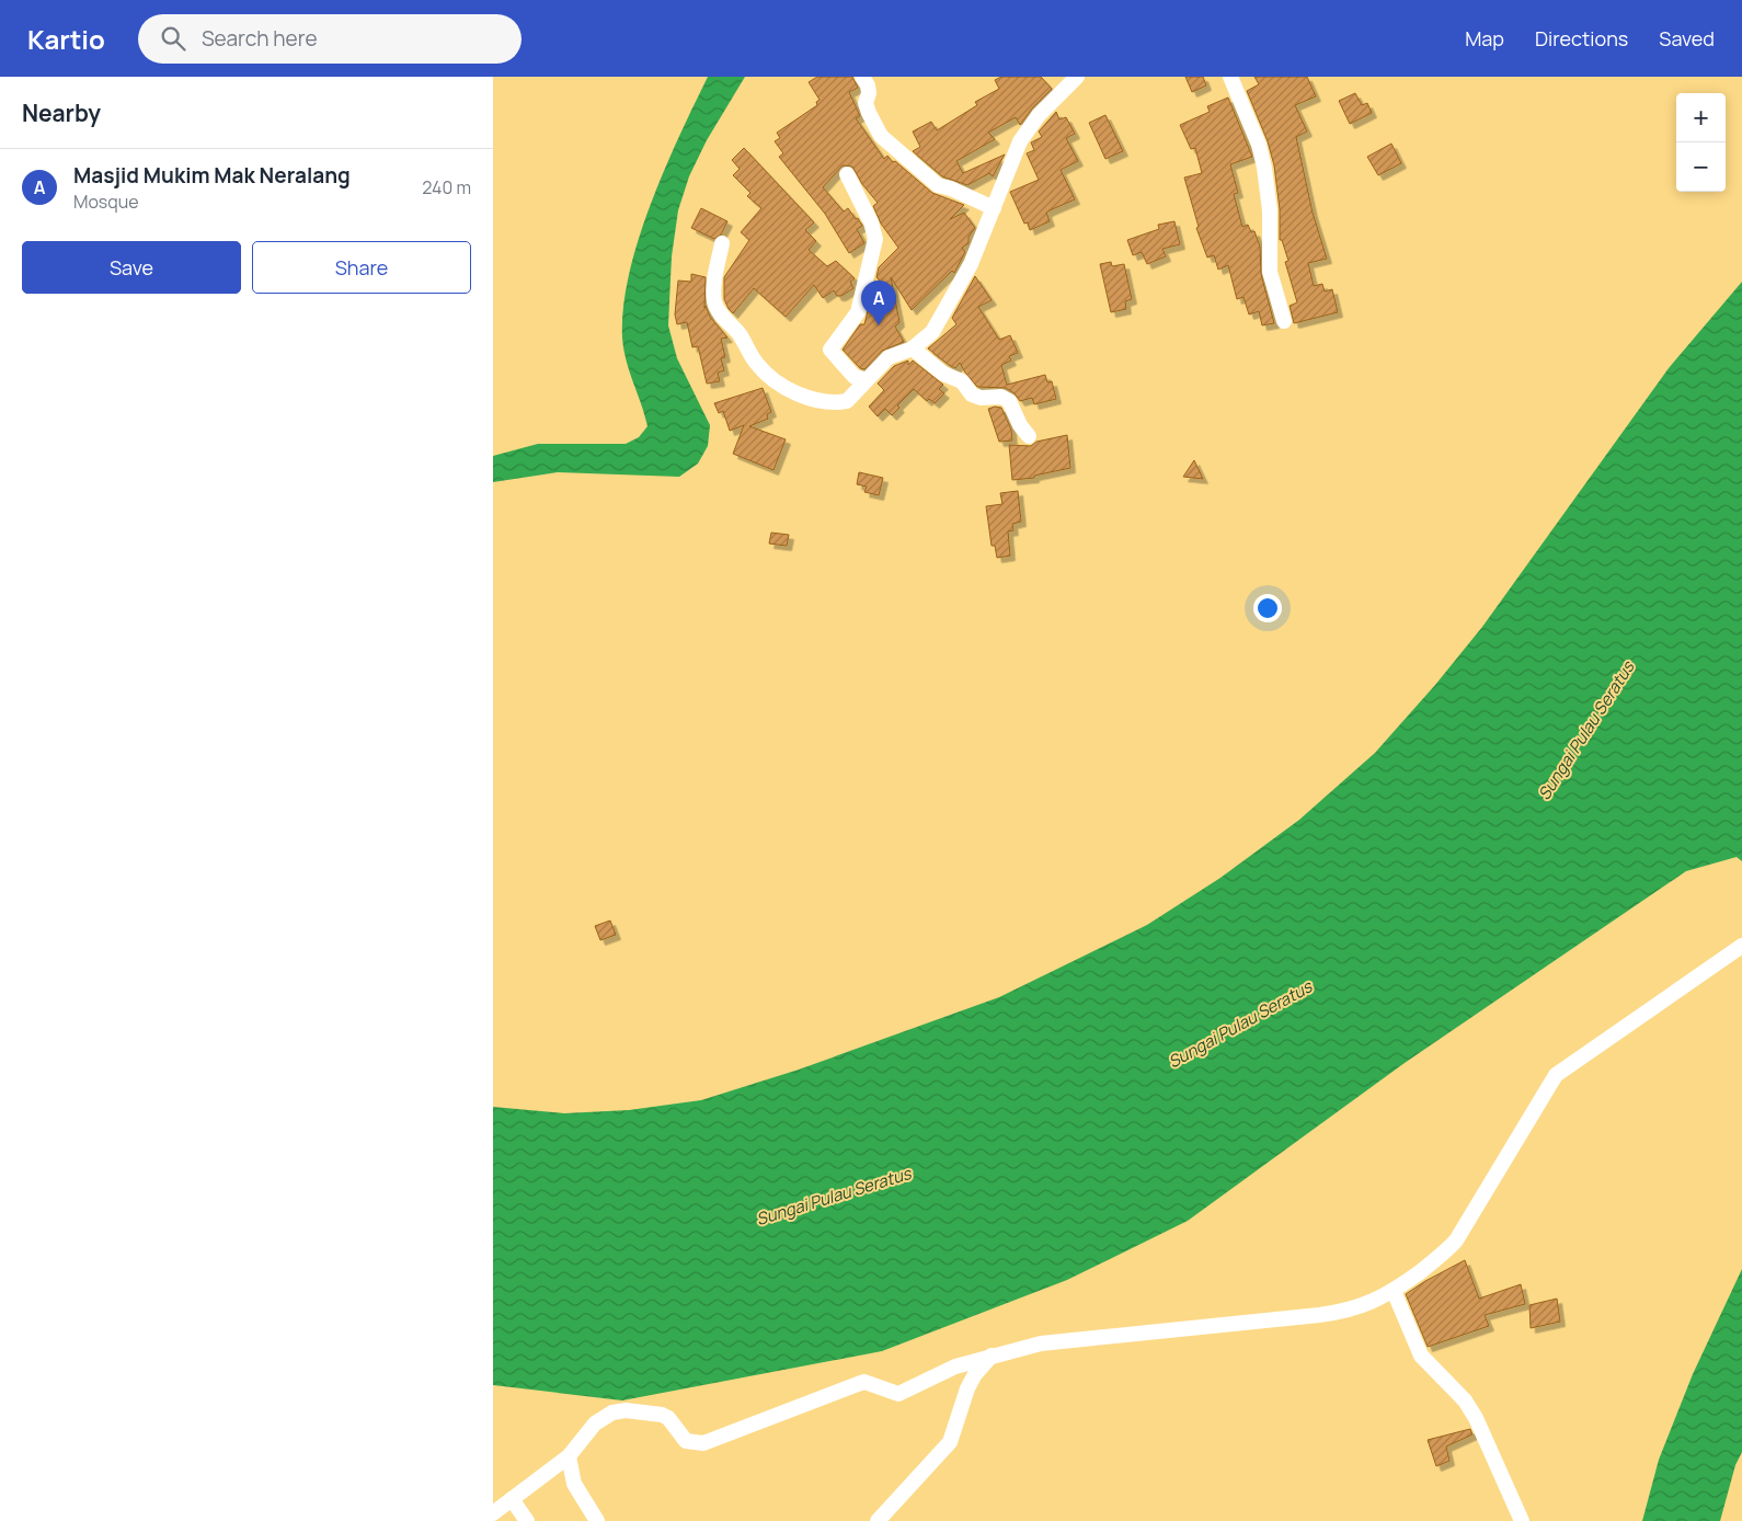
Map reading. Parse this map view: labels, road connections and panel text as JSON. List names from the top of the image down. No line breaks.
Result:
{"water":["Sungai Pulau Seratus"],"page":{"header":"Kartio","search":"Search here","nav":["Map","Directions","Saved"],"heading":"Nearby","map_buttons":["+","−"],"list":[{"mark":"A","name":"Masjid Mukim Mak Neralang","note":"Mosque","value":"240 m"}],"buttons":["Save","Share"],"pins":"A"}}
